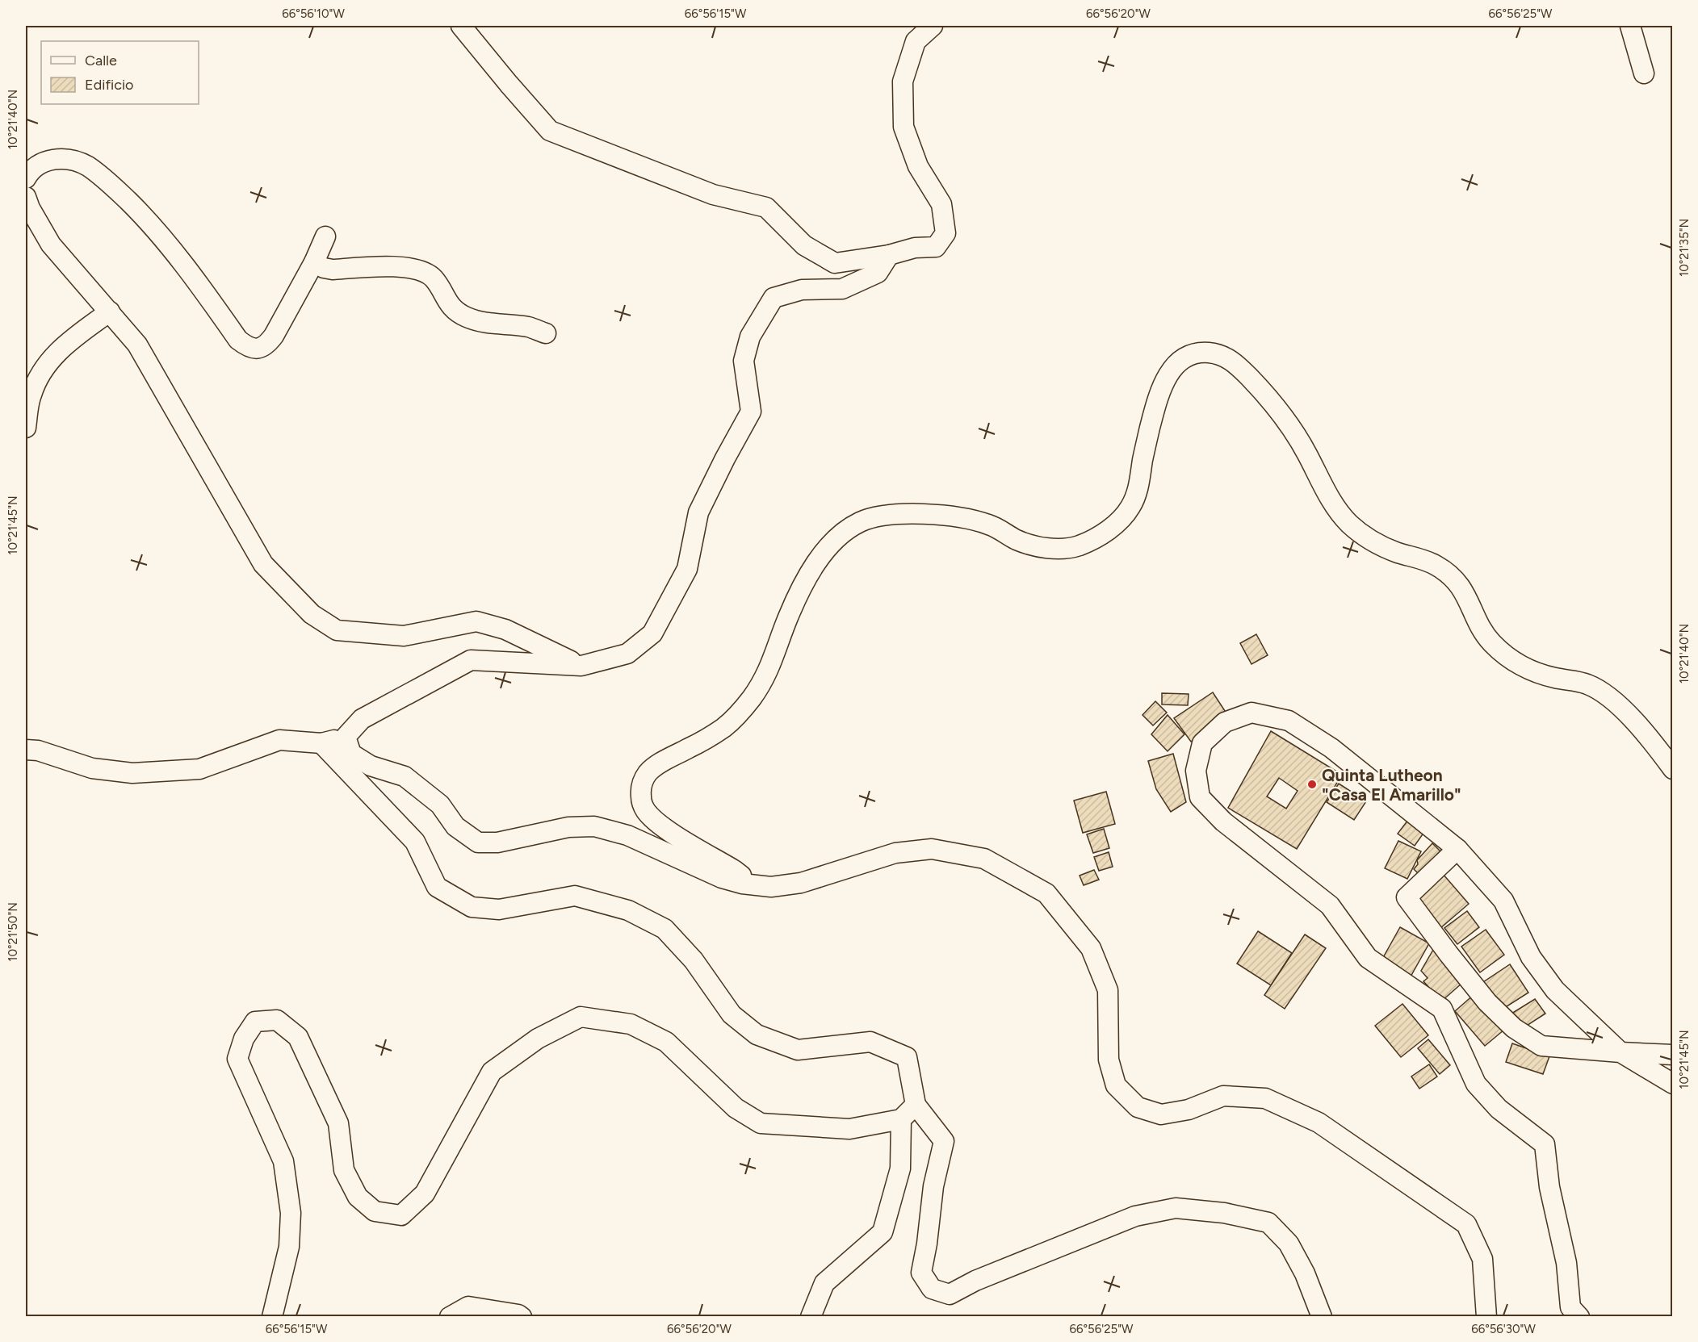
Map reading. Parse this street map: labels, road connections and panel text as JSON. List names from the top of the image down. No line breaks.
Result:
{"places":["Quinta Lutheon \"Casa El Amarillo\""],"legend":["Calle","Edificio"],"coordinates":["66°56'10\"W","66°56'15\"W","66°56'20\"W","66°56'25\"W","10°21'40\"N","10°21'35\"N","10°21'45\"N","10°21'50\"N","66°56'30\"W"]}
